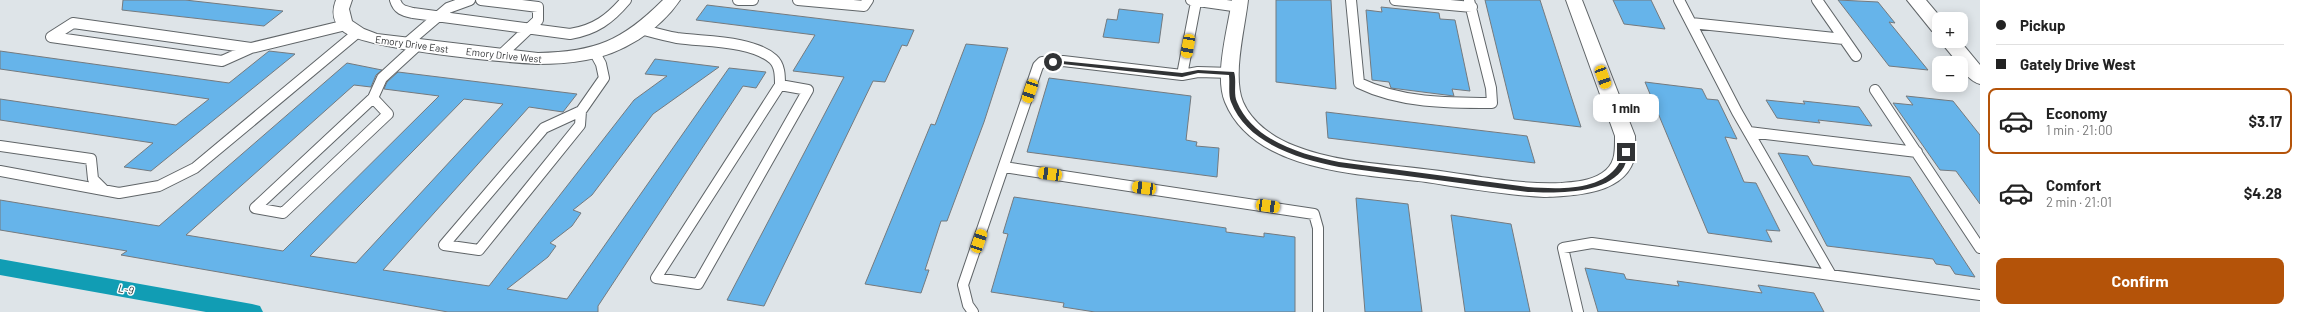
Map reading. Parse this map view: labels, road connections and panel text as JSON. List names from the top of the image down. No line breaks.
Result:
{"streets":{"street":["Emory Drive East","Emory Drive West"]},"crossings":[["Emory Drive East","Emory Drive West"]],"water":["L-9"],"page":{"banner":["Pickup","Gately Drive West"],"map_buttons":["+","−"],"list":[{"name":"Economy","note":"1 min · 21:00","value":"$3.17"},{"name":"Comfort","note":"2 min · 21:01","value":"$4.28"}],"bubble":"1 min","buttons":"Confirm"}}
